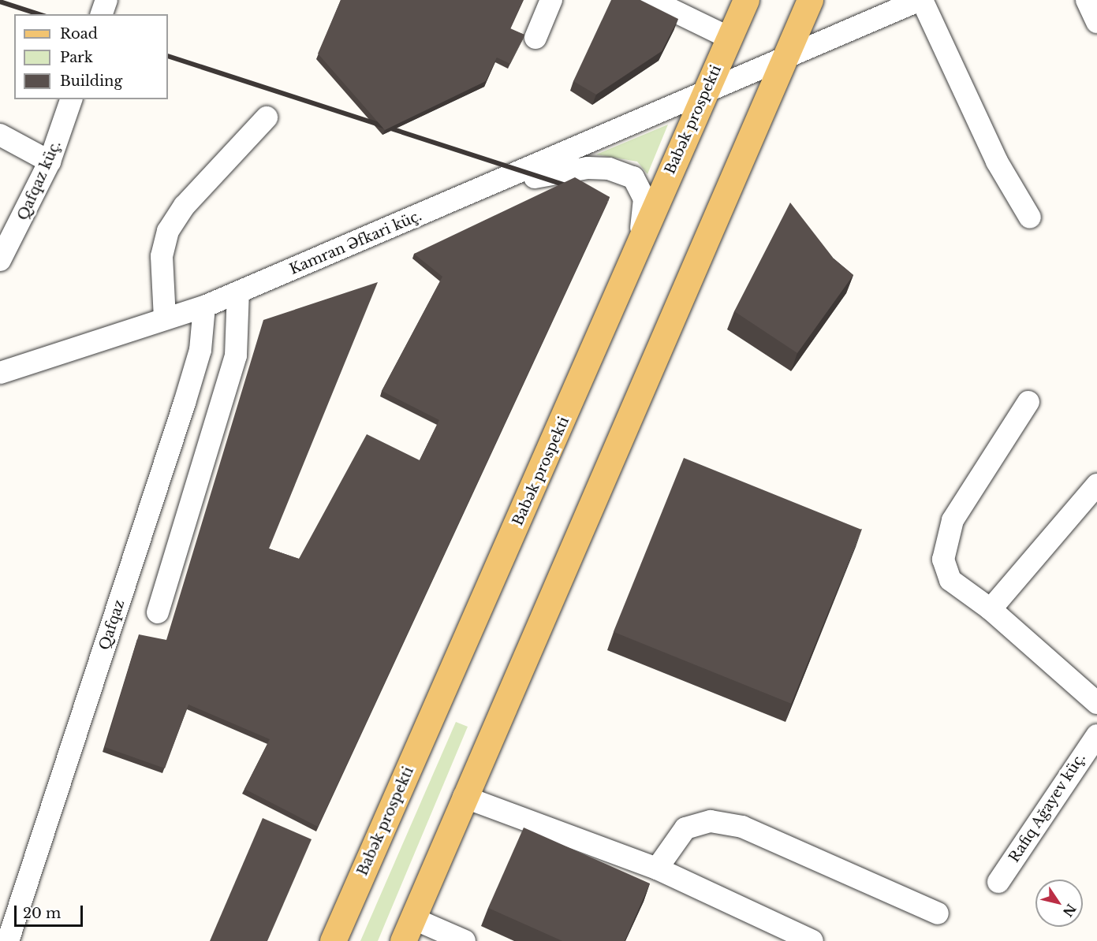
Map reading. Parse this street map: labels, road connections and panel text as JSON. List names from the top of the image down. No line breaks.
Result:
{"streets":{"main road":["Babək prospekti"],"street":["Qafqaz küç.","Kamran Əfkari küç.","Qafqaz","Rafiq Ağayev küç."]},"crossings":[["Babək prospekti","Kamran Əfkari küç."],["Kamran Əfkari küç.","Qafqaz"]],"legend":["Road","Park","Building"],"scale_bar":"20 m","north":"bottom right"}
